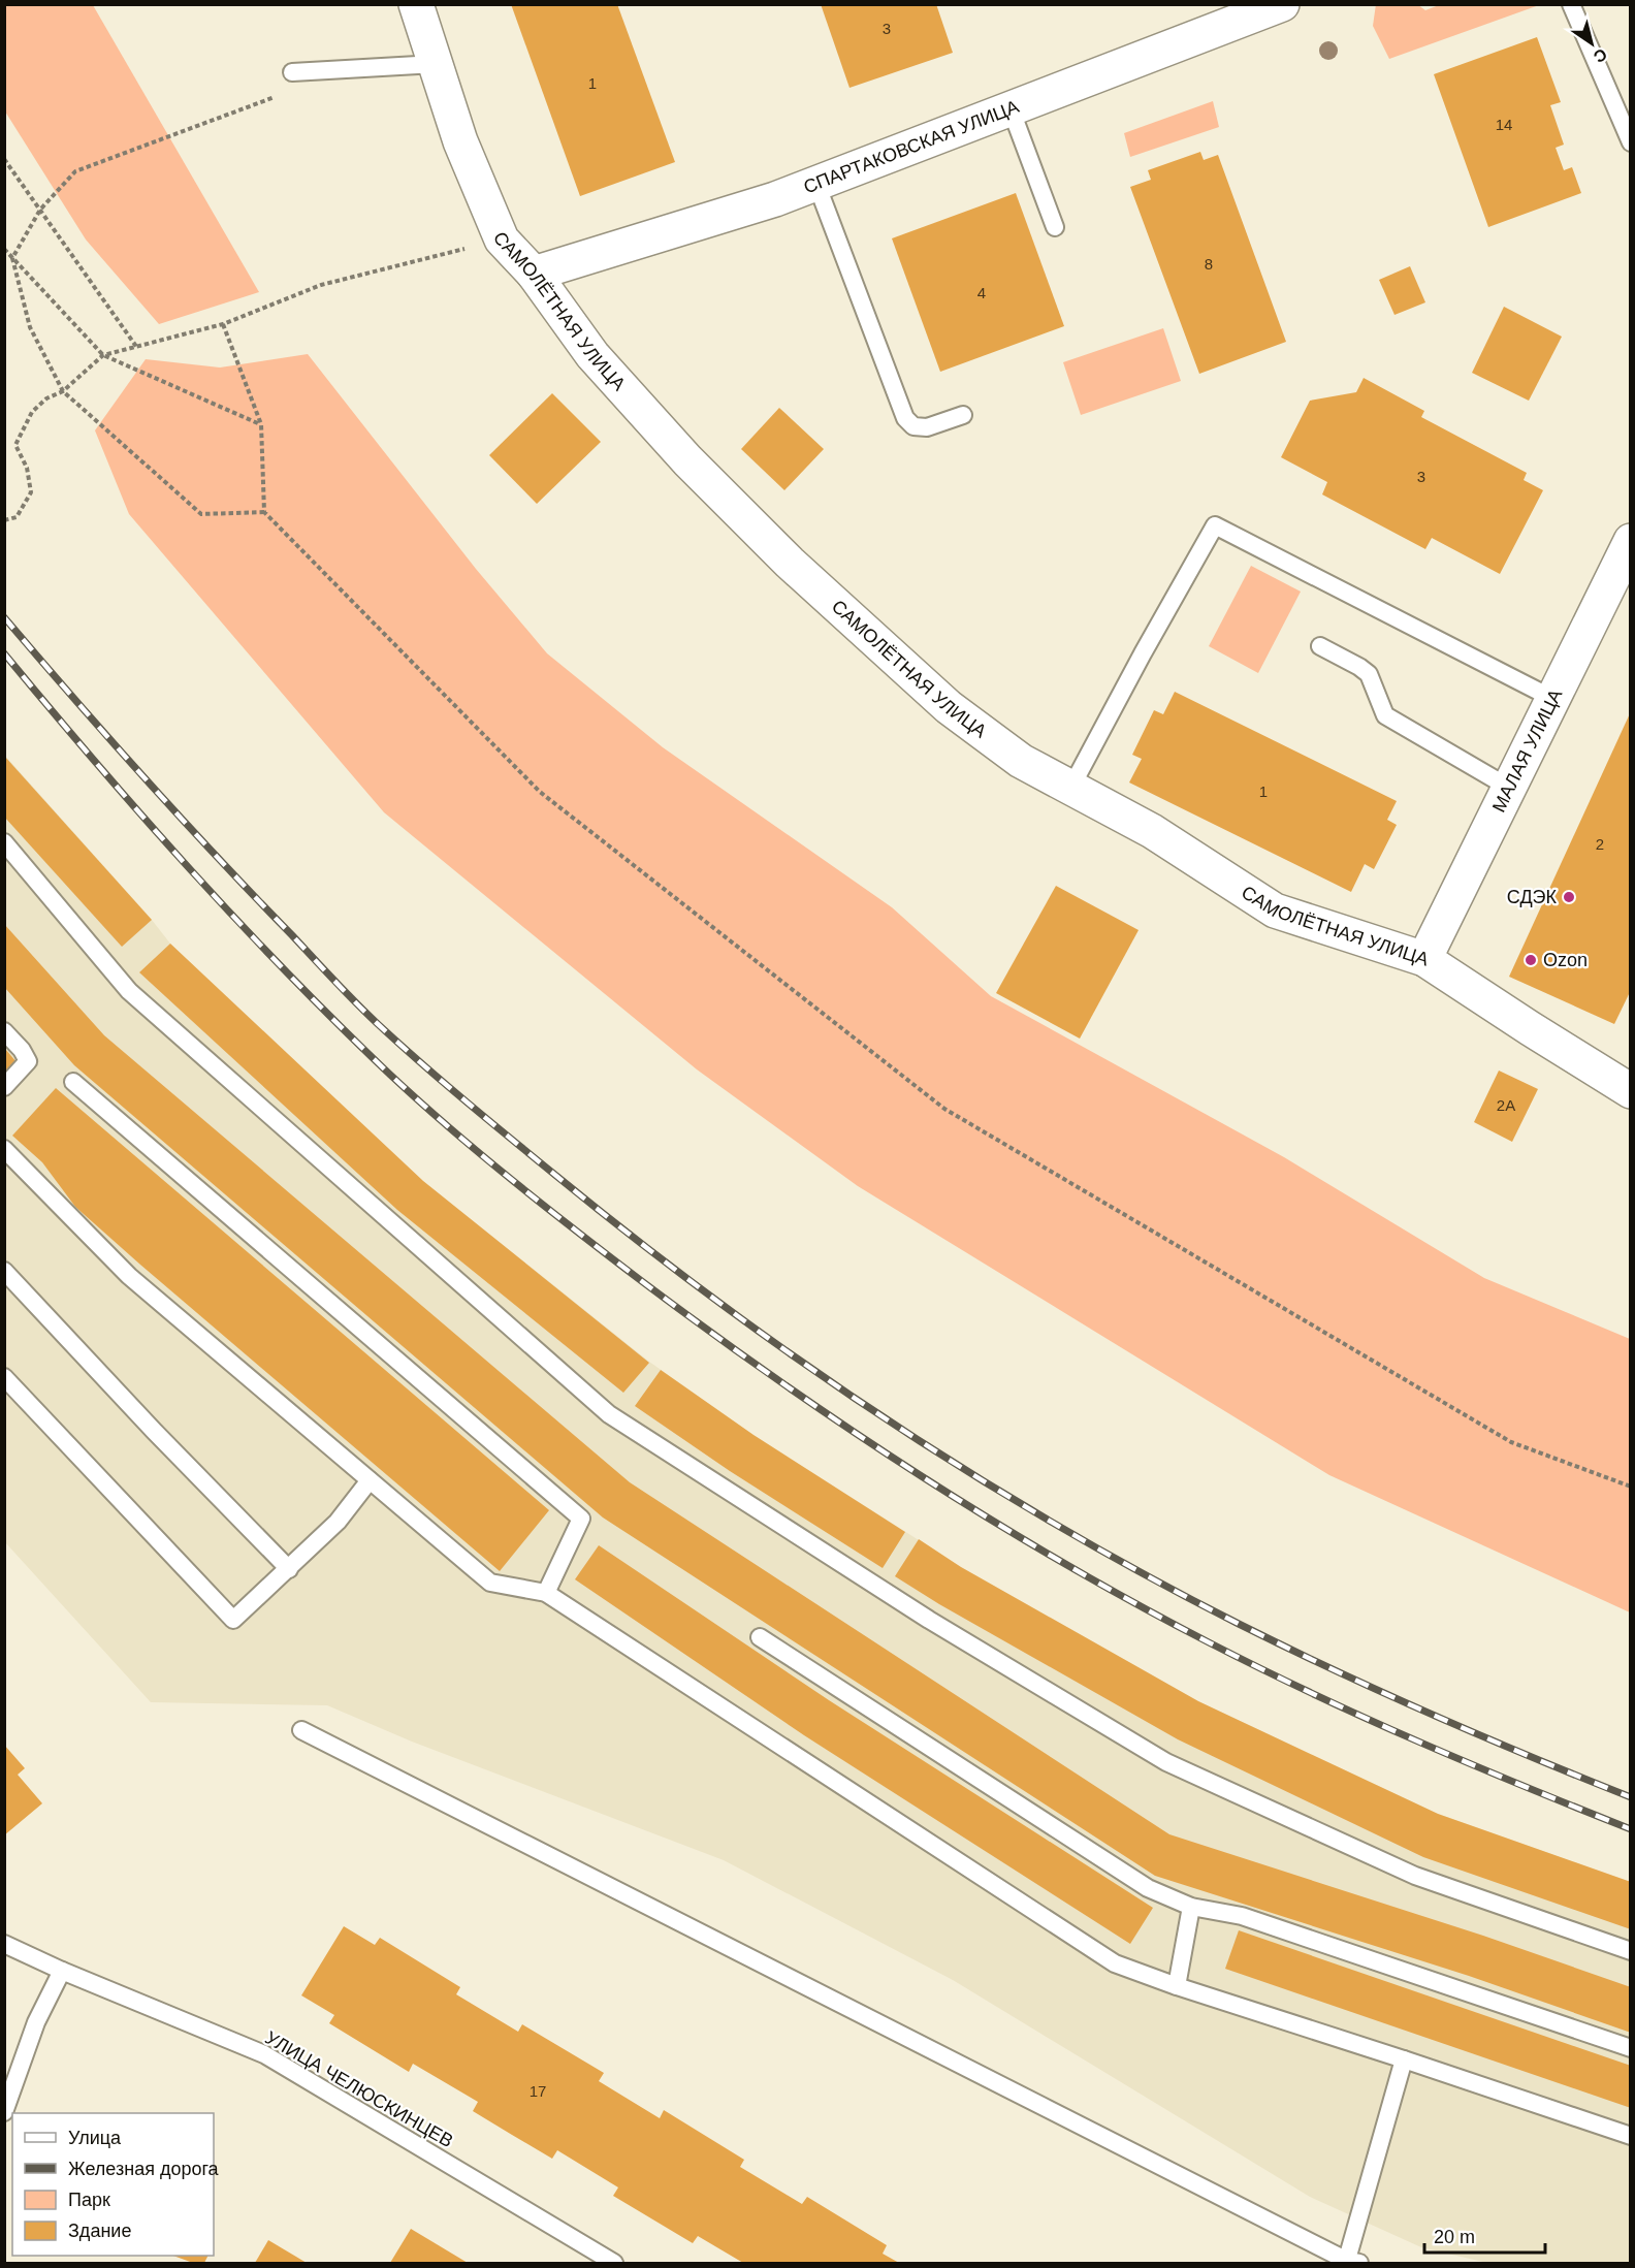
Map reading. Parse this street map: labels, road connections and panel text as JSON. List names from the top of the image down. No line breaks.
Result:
{"streets":{"street":["СПАРТАКОВСКАЯ УЛИЦА","САМОЛЁТНАЯ УЛИЦА","МАЛАЯ УЛИЦА"],"lane":["УЛИЦА ЧЕЛЮСКИНЦЕВ"]},"crossings":[["СПАРТАКОВСКАЯ УЛИЦА","САМОЛЁТНАЯ УЛИЦА"],["САМОЛЁТНАЯ УЛИЦА","МАЛАЯ УЛИЦА"]],"places":["СДЭК","Ozon"],"house_numbers":["3","1","14","8","4","3","1","2","2А","17"],"legend":["Улица","Железная дорога","Парк","Здание"],"scale_bar":"20 m","north":"bottom right"}
